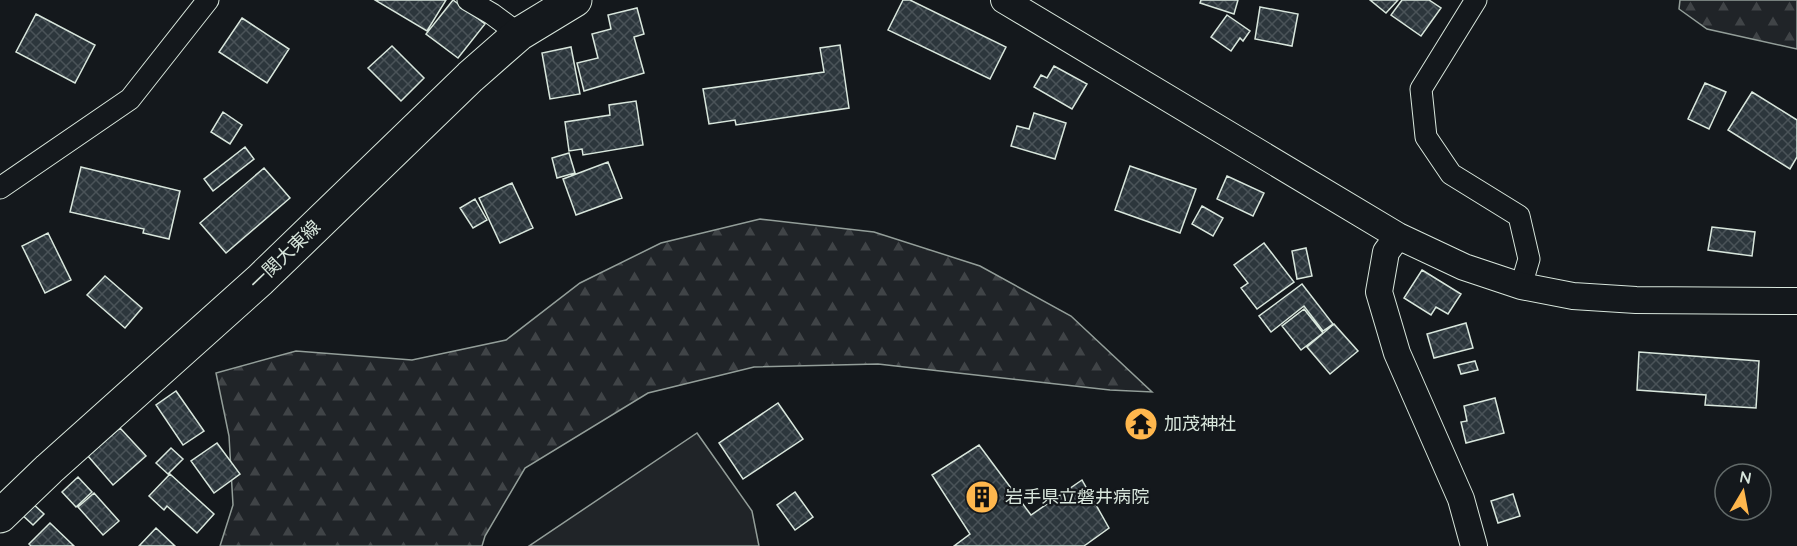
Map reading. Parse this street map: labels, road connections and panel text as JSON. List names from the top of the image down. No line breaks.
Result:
{"streets":{"main road":["一関大東線"]},"places":{"temple":["加茂神社"],"building":["岩手県立磐井病院"]},"north":"top"}
